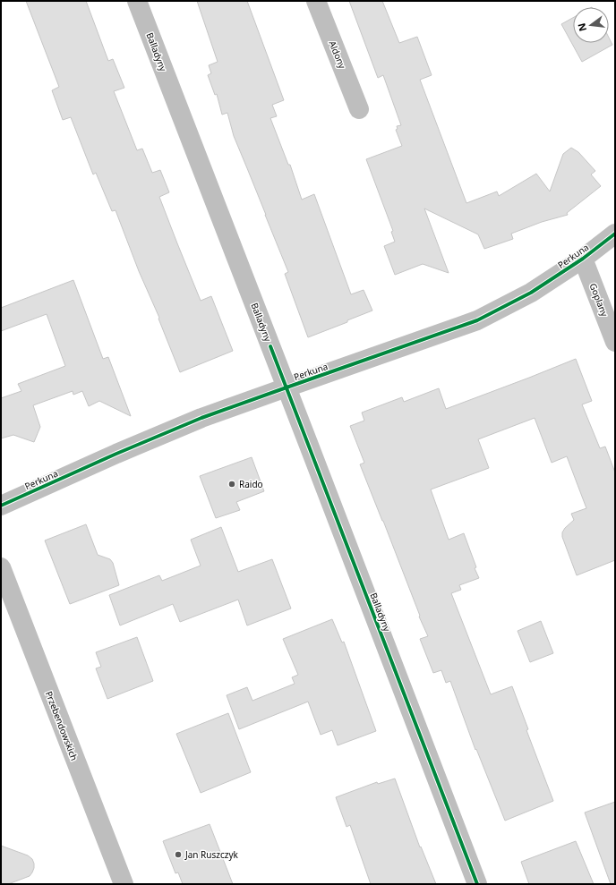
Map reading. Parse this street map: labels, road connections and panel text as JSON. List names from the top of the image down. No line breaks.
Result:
{"streets":{"street":["Balladyny","Aldony","Perkuna","Goplany","Przebendowskich"]},"crossings":[["Balladyny","Perkuna"],["Perkuna","Goplany"]],"places":["Raido","Jan Ruszczyk"],"north":"left"}
